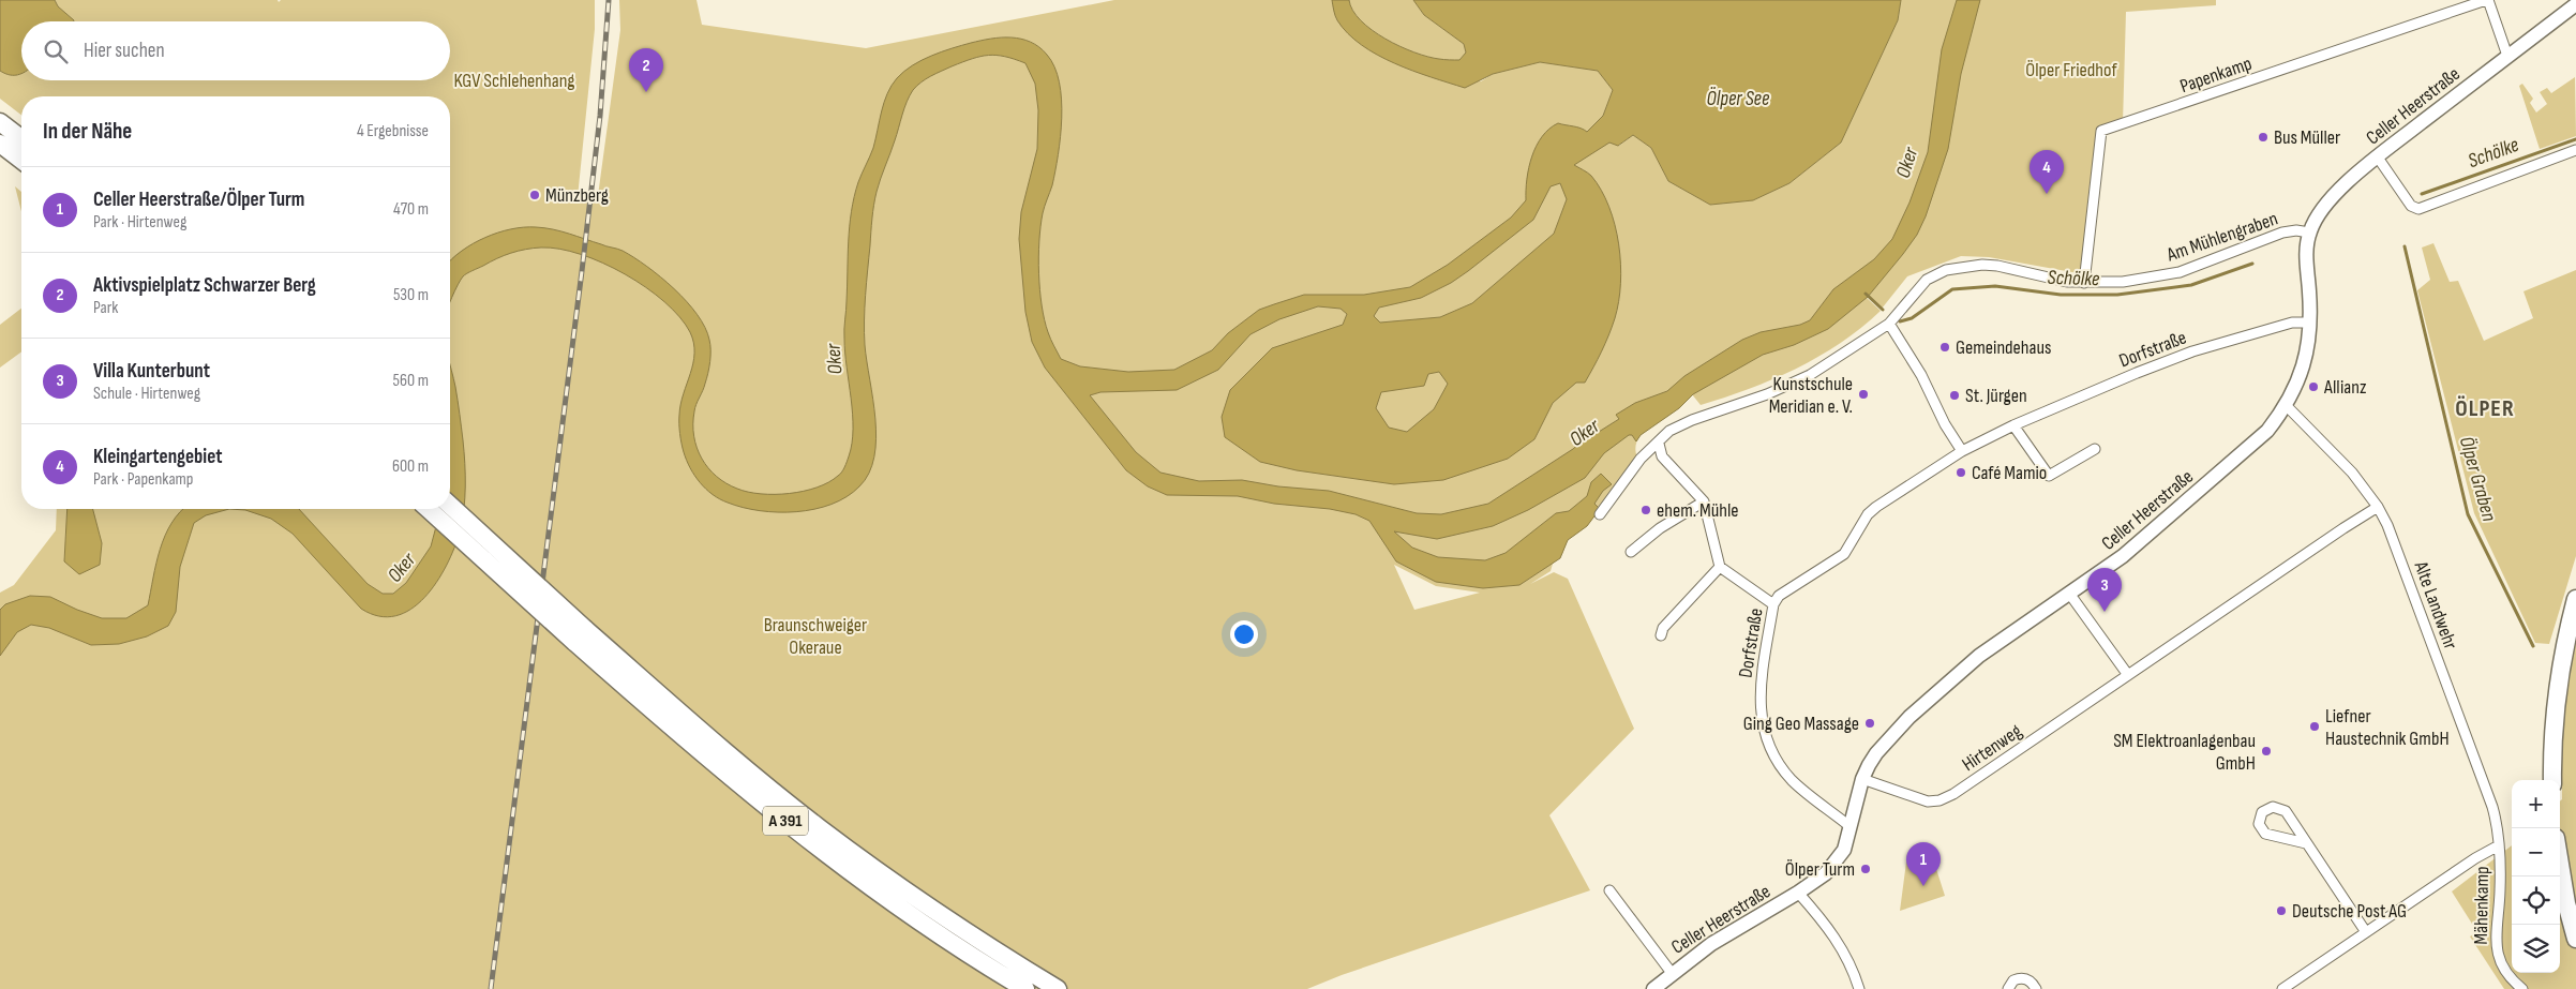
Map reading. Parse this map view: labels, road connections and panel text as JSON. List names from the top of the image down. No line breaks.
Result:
{"streets":{"highway":["A 391"],"main road":["Celler Heerstraße"],"street":["Papenkamp","Am Mühlengraben","Dorfstraße","Alte Landwehr","Hirtenweg","Mähenkamp"]},"crossings":[["Papenkamp","Am Mühlengraben"],["Celler Heerstraße","Am Mühlengraben"],["Celler Heerstraße","Dorfstraße"],["Celler Heerstraße","Alte Landwehr"],["Celler Heerstraße","Hirtenweg"],["Alte Landwehr","Hirtenweg"],["Alte Landwehr","Mähenkamp"]],"districts":["ÖLPER"],"water":["Ölper See","Schölke","Oker","Ölper Graben"],"parks":["Ölper Friedhof","KGV Schlehenhang","Braunschweiger Okeraue"],"places":["Bus Müller","Münzberg","Gemeindehaus","Allianz","Kunstschule Meridian e. V.","St. Jürgen","Café Mamio","ehem. Mühle","Ging Geo Massage","Liefner Haustechnik GmbH","SM Elektroanlagenbau GmbH","Ölper Turm","Deutsche Post AG"],"page":{"search":"Hier suchen","pins":["2","4","3","1"],"heading":["In der Nähe","4 Ergebnisse"],"list":[{"mark":"1","name":"Celler Heerstraße/Ölper Turm","note":"Park · Hirtenweg","value":"470 m"},{"mark":"2","name":"Aktivspielplatz Schwarzer Berg","note":"Park","value":"530 m"},{"mark":"3","name":"Villa Kunterbunt","note":"Schule · Hirtenweg","value":"560 m"},{"mark":"4","name":"Kleingartengebiet","note":"Park · Papenkamp","value":"600 m"}],"map_buttons":["+","−"]}}
